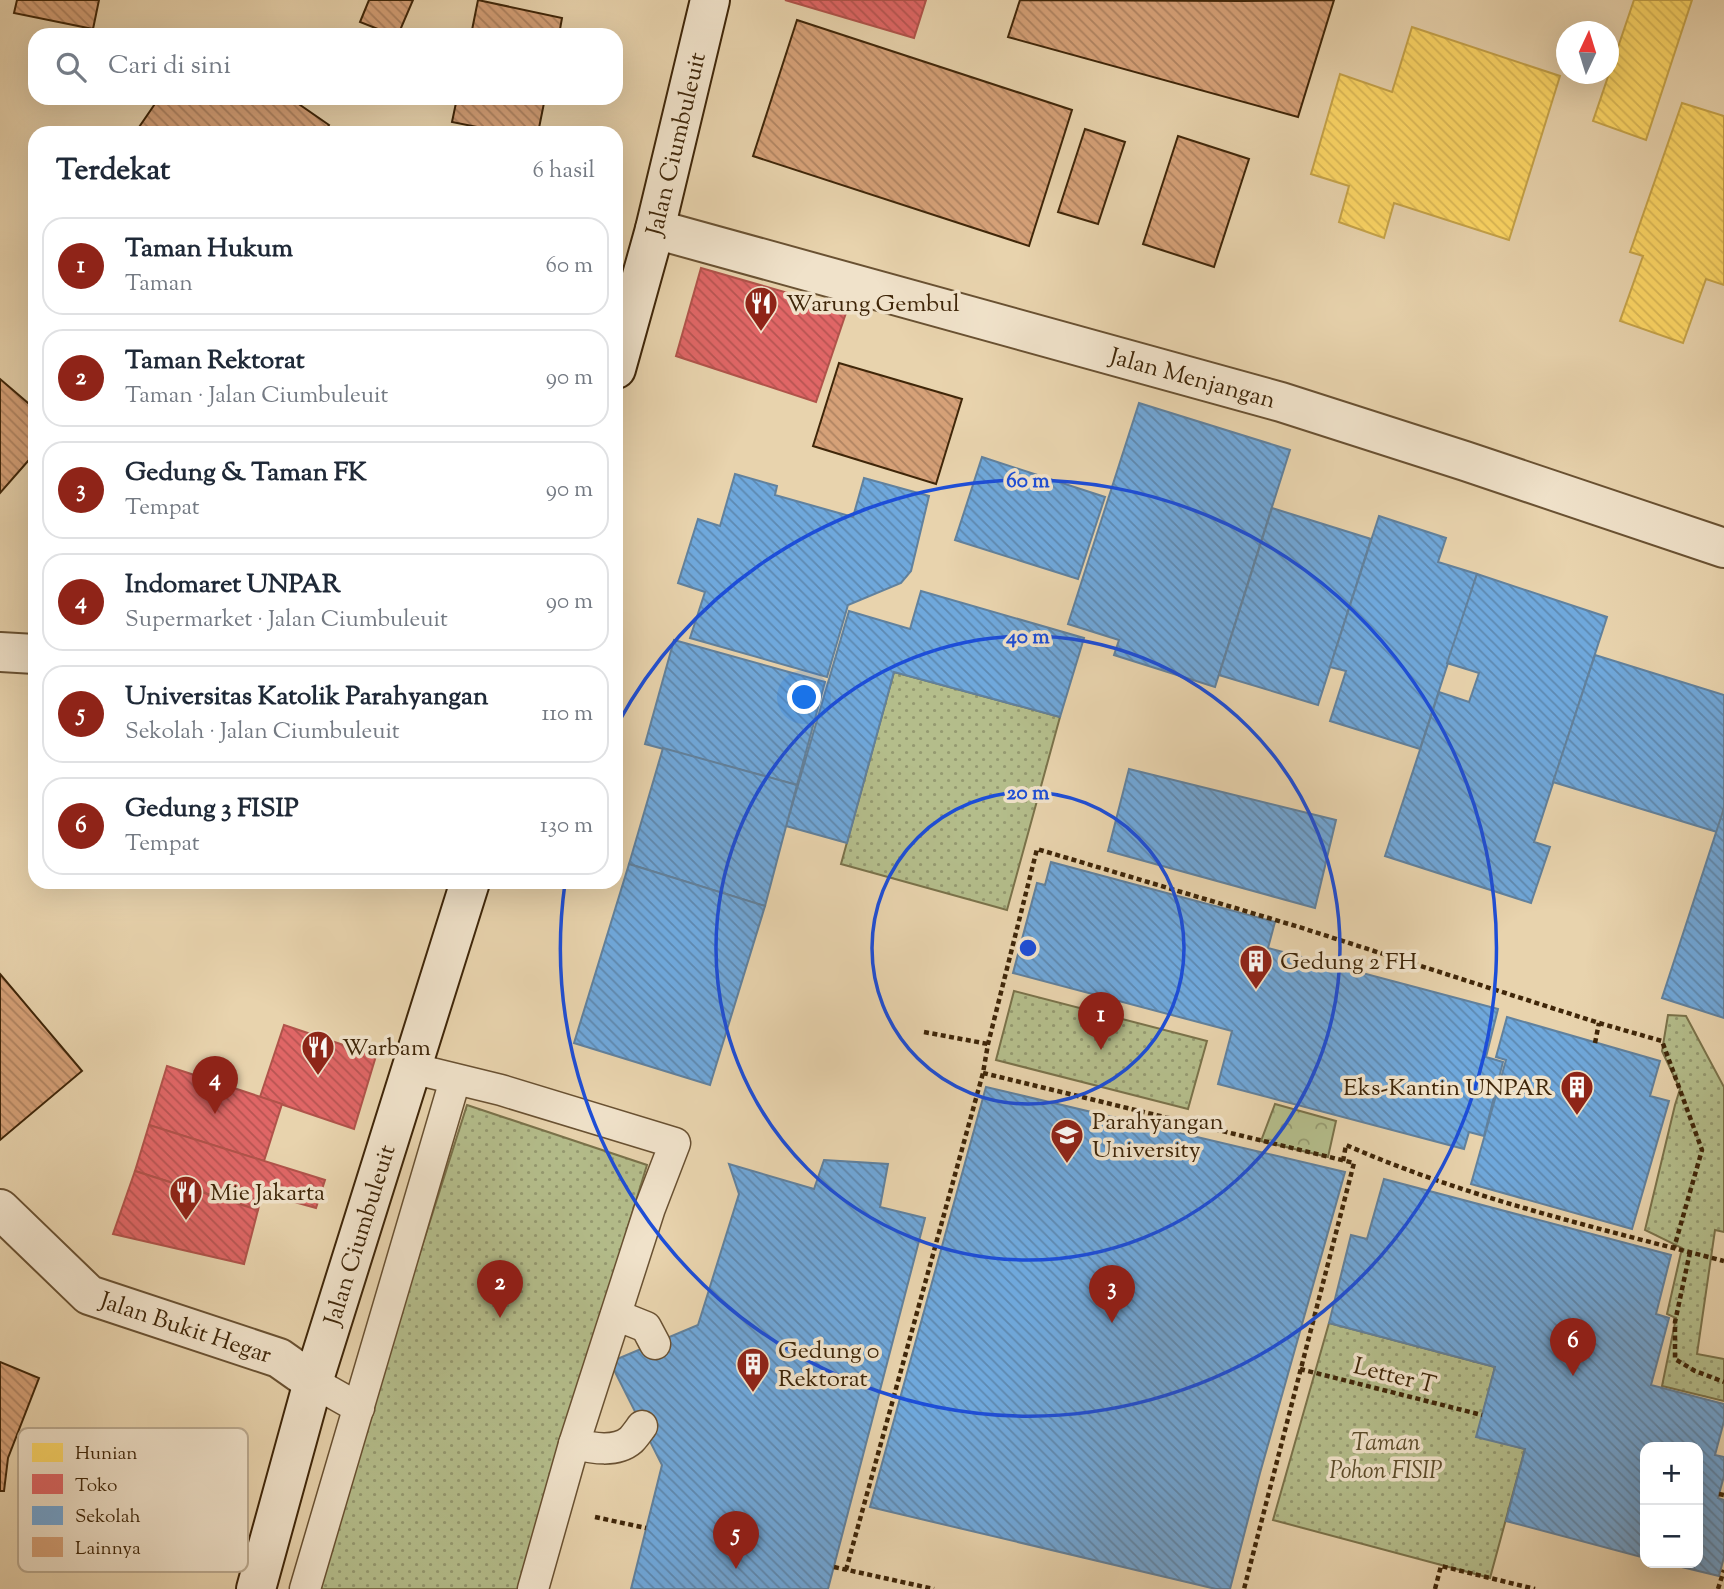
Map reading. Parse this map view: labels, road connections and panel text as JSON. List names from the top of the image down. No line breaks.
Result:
{"streets":{"street":["Jalan Ciumbuleuit","Jalan Menjangan","Jalan Bukit Hegar"],"path":["Letter T"]},"crossings":[["Jalan Ciumbuleuit","Jalan Menjangan"],["Jalan Ciumbuleuit","Jalan Bukit Hegar"]],"parks":["Taman Pohon FISIP"],"places":{"restaurant":["Warung Gembul","Warbam","Mie Jakarta"],"building":["Gedung 2 FH","Eks-Kantin UNPAR","Gedung 0 Rektorat"],"school or university":["Parahyangan University"]},"legend":["Hunian","Toko","Sekolah","Lainnya"],"north":"top","page":{"search":"Cari di sini","heading":["Terdekat","6 hasil"],"list":[{"mark":"1","name":"Taman Hukum","note":"Taman","value":"60 m"},{"mark":"2","name":"Taman Rektorat","note":"Taman · Jalan Ciumbuleuit","value":"90 m"},{"mark":"3","name":"Gedung & Taman FK","note":"Tempat","value":"90 m"},{"mark":"4","name":"Indomaret UNPAR","note":"Supermarket · Jalan Ciumbuleuit","value":"90 m"},{"mark":"5","name":"Universitas Katolik Parahyangan","note":"Sekolah · Jalan Ciumbuleuit","value":"110 m"},{"mark":"6","name":"Gedung 3 FISIP","note":"Tempat","value":"130 m"}],"pins":["1","4","2","3","6","5"],"map_buttons":["+","−"]},"rings":["60 m","40 m","20 m"]}
